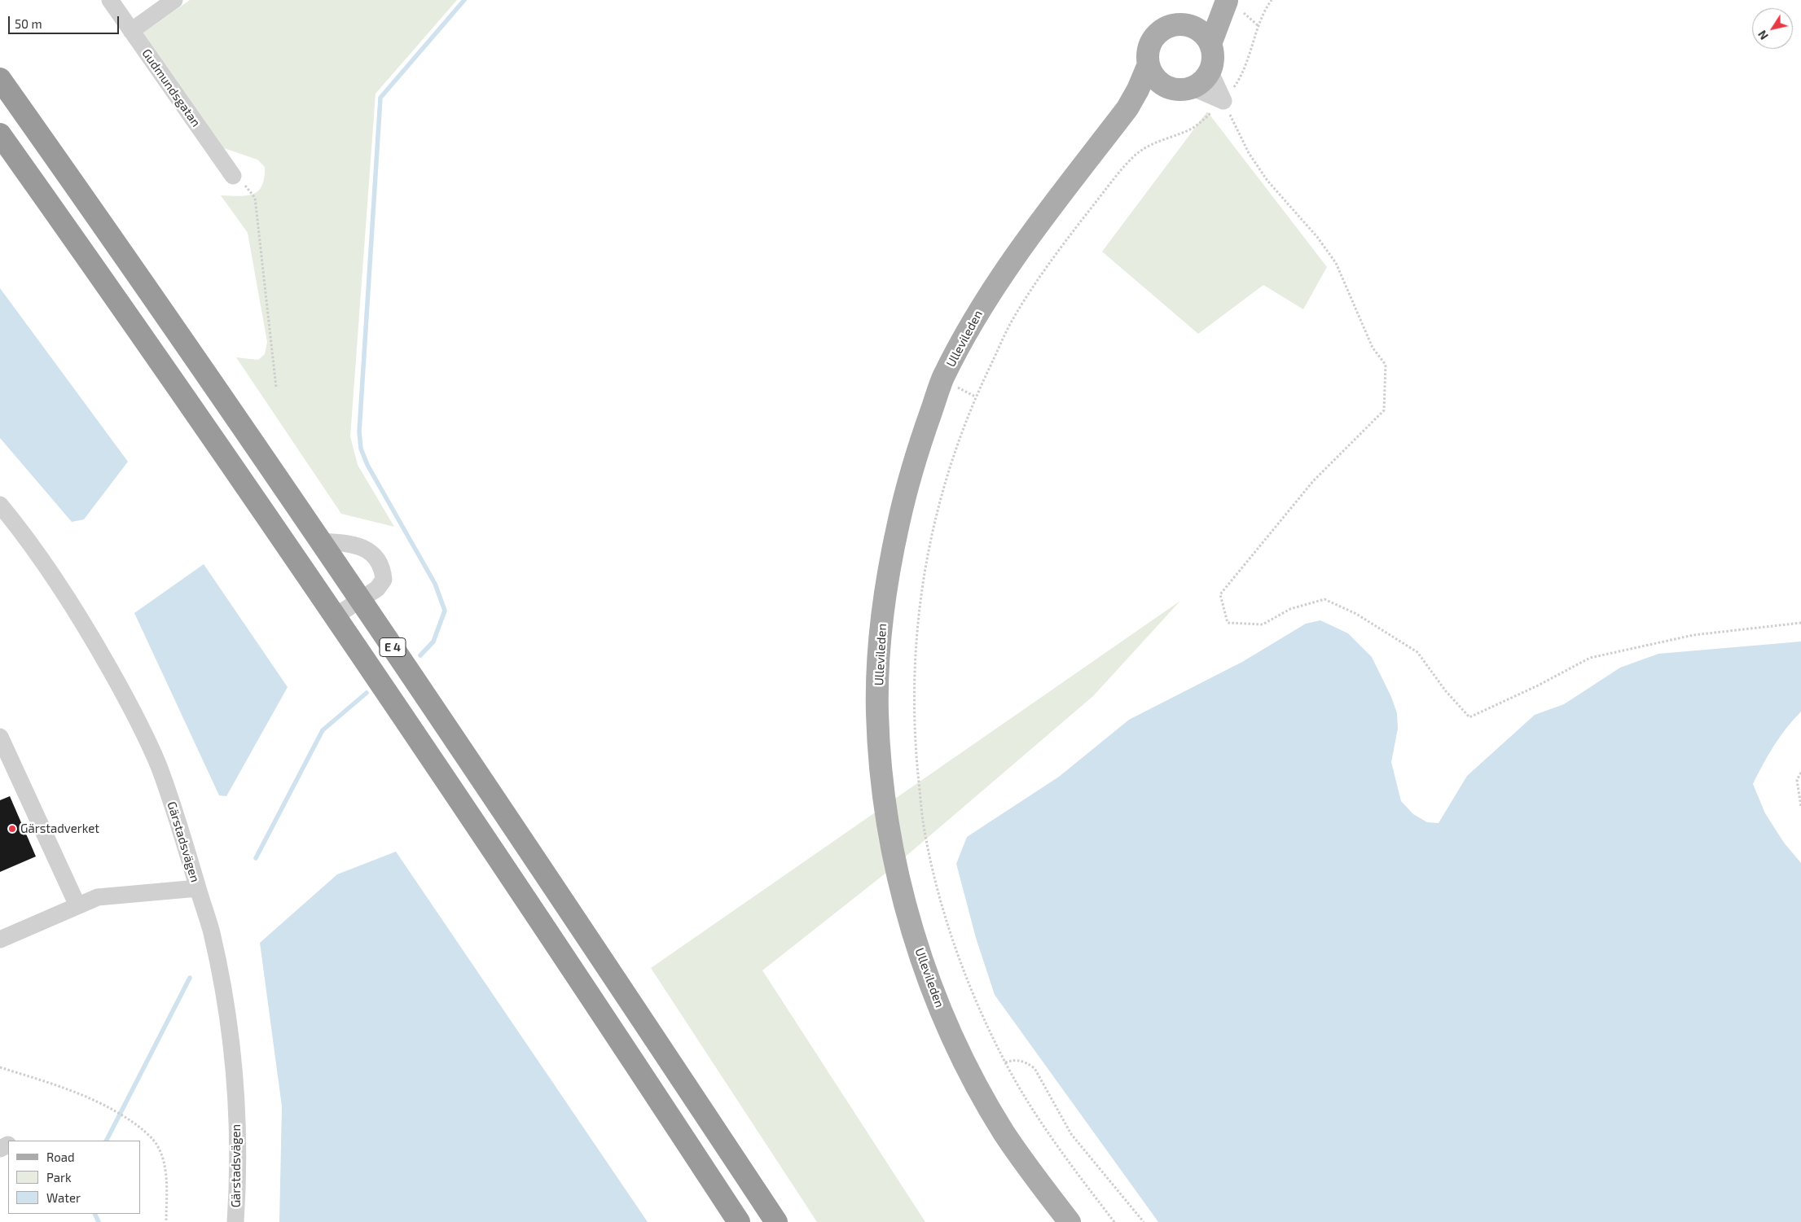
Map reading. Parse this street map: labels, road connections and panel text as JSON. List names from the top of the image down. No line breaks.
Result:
{"streets":{"highway":["E 4"],"main road":["Ullevileden"],"street":["Gudmundsgatan","Gärstadsvägen"]},"places":["Gärstadverket"],"legend":["Road","Park","Water"],"scale_bar":"50 m","north":"bottom left"}
